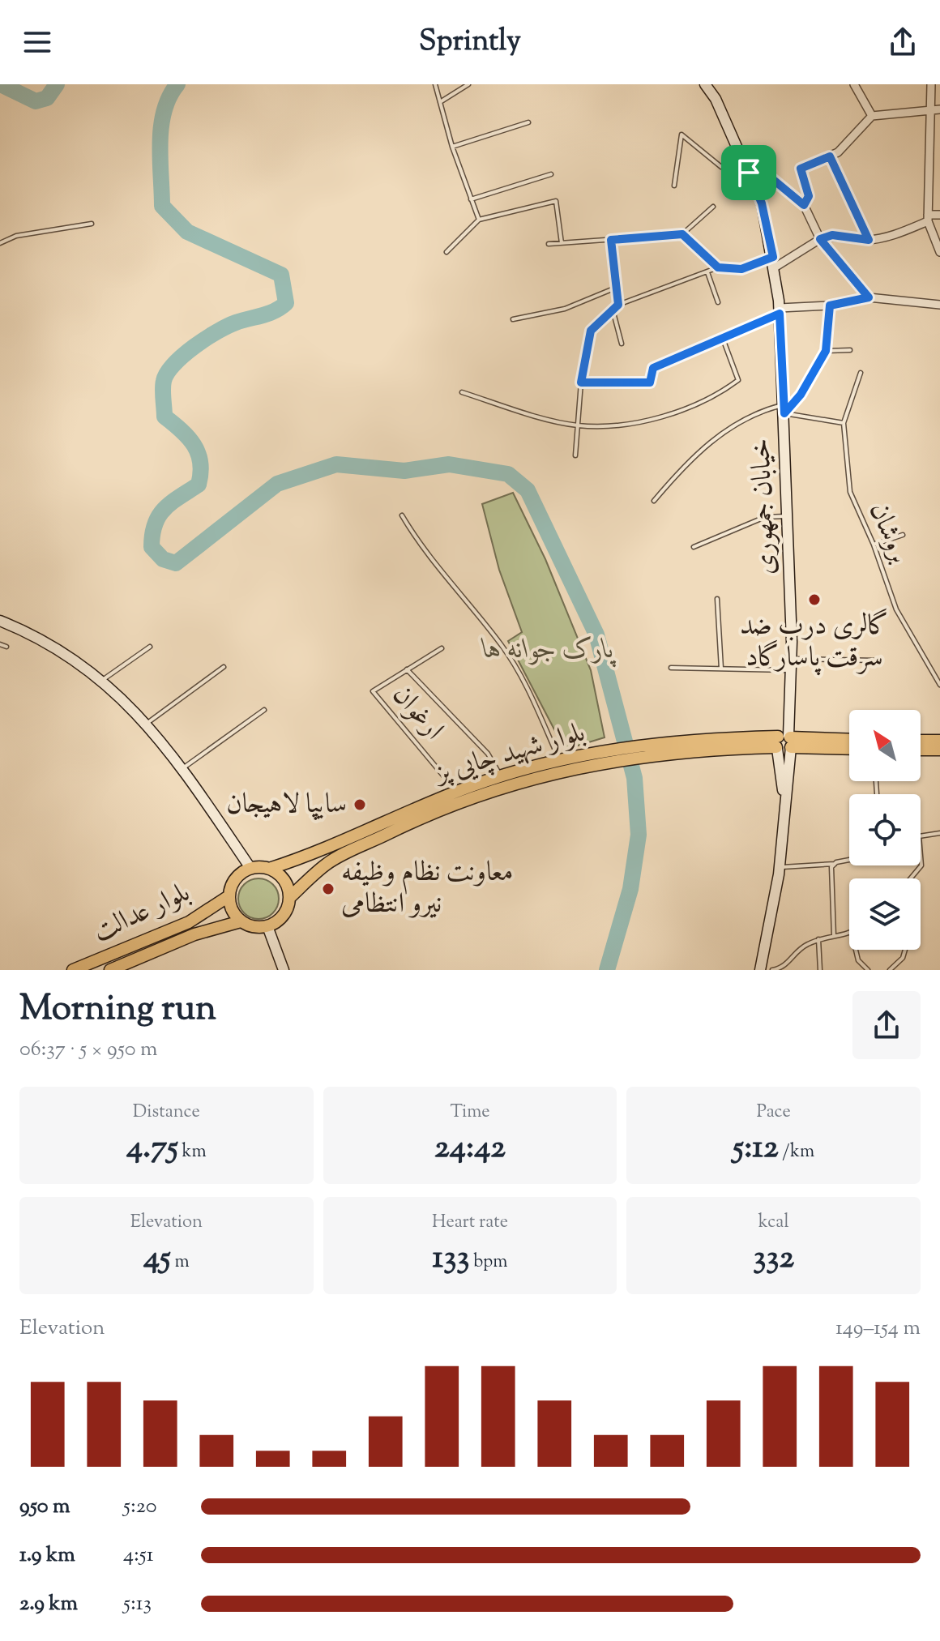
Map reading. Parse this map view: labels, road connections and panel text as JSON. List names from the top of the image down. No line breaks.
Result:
{"streets":{"main road":["خیابان جمهوری","بلوار شهید چایی پز","بلوار عدالت"],"lane":["بروشان","ارغوان"]},"crossings":[["خیابان جمهوری","بلوار شهید چایی پز"],["ارغوان","بلوار شهید چایی پز"],["بلوار شهید چایی پز","بلوار عدالت"]],"parks":["پارک جوانه ها"],"places":["گالری درب ضد سرقت پاسارگاد","سایپا لاهیجان","معاونت نظام وظیفه نیرو انتظامی"],"north":"top left","page":{"header":"Sprintly","heading":["Morning run","06:37 · 5 × 950 m"],"stats":[["Distance","4.75 km"],["Time","24:42"],["Pace","5:12 /km"],["Elevation","45 m"],["Heart rate","133 bpm"],["kcal","332"]],"chart":["Elevation","149–154 m"],"list":[{"name":"950 m","note":"5:20"},{"name":"1.9 km","note":"4:51"},{"name":"2.9 km","note":"5:13"}]}}
